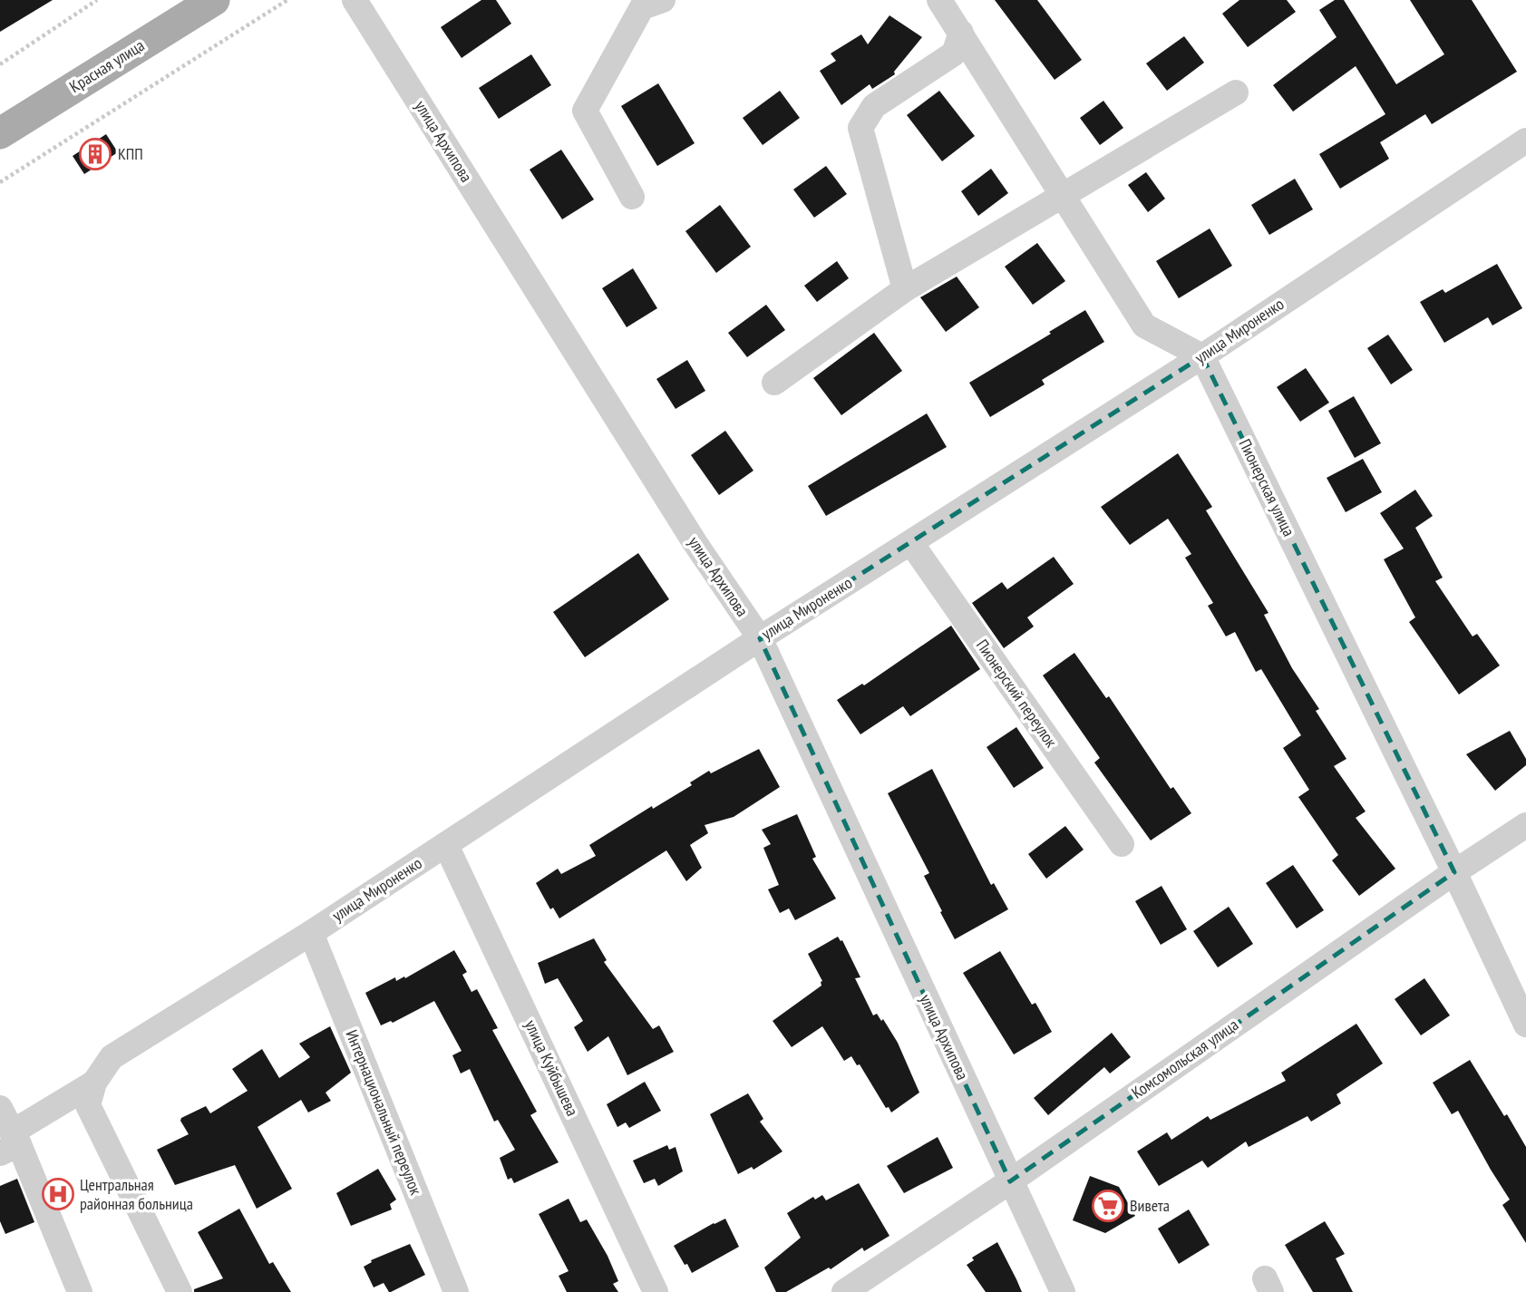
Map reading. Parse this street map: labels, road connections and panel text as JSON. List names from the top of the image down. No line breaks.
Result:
{"streets":{"main road":["Красная улица"],"street":["улица Архипова","улица Мироненко","Пионерская улица","Пионерский переулок","Комсомольская улица","улица Куйбышева","Интернациональный переулок"]},"crossings":[["улица Архипова","улица Мироненко"],["улица Архипова","Комсомольская улица"],["улица Мироненко","Пионерская улица"],["улица Мироненко","Пионерский переулок"],["улица Мироненко","улица Куйбышева"],["улица Мироненко","Интернациональный переулок"],["Пионерская улица","Комсомольская улица"]],"places":{"building":["КПП"],"hospital":["Центральная районная больница"],"supermarket":["Вивета"]}}
